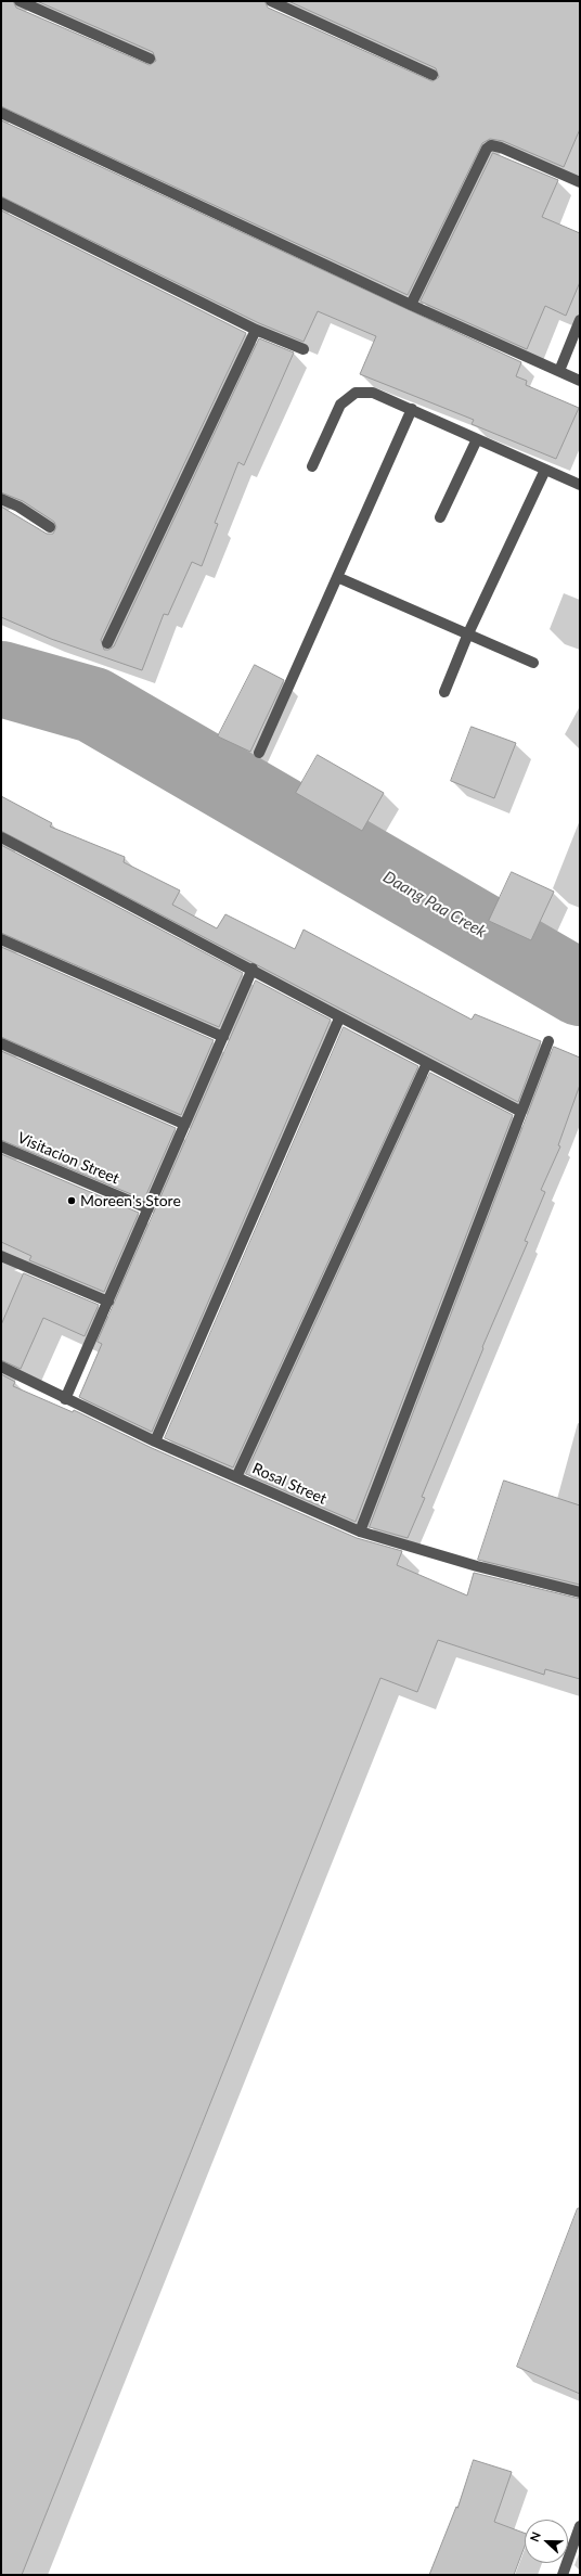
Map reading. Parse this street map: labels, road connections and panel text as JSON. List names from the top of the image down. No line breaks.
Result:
{"streets":{"street":["Visitacion Street","Rosal Street"]},"water":["Daang Paa Creek"],"places":["Moreen's Store"],"north":"left"}
